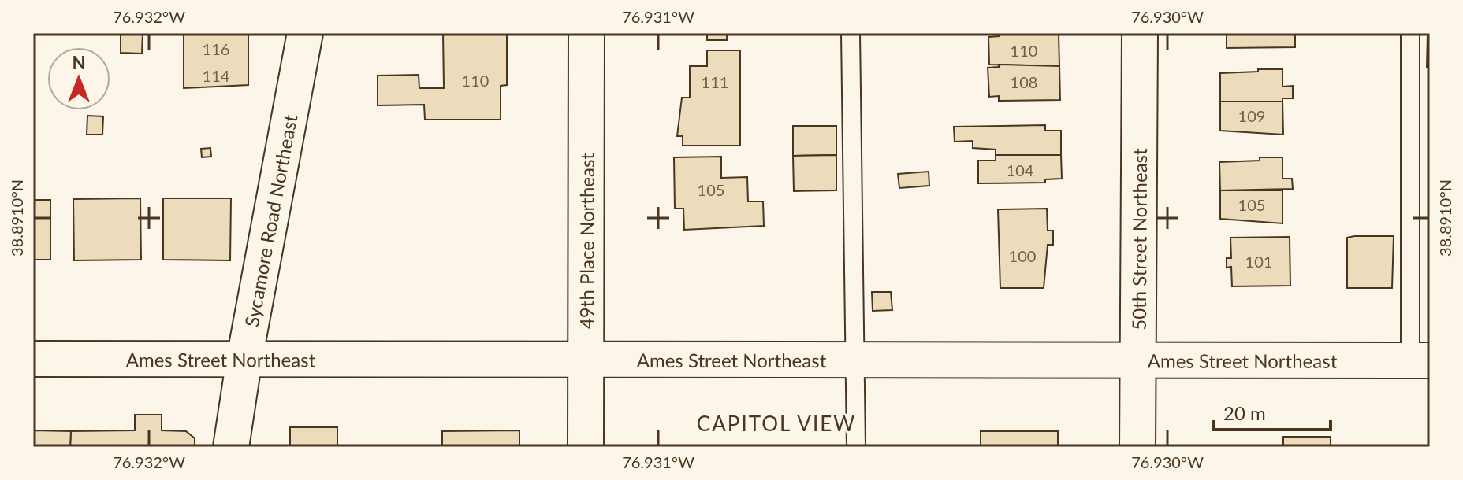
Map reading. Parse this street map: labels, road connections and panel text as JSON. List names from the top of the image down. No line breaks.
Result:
{"streets":{"street":["Sycamore Road Northeast","49th Place Northeast","50th Street Northeast","Ames Street Northeast"]},"crossings":[["Sycamore Road Northeast","Ames Street Northeast"],["49th Place Northeast","Ames Street Northeast"],["50th Street Northeast","Ames Street Northeast"]],"districts":["CAPITOL VIEW"],"house_numbers":["116","110","114","110","111","108","109","104","105","105","100","101"],"scale_bar":"20 m","north":"top","coordinates":["76.932°W","76.931°W","76.930°W","38.8910°N"]}
